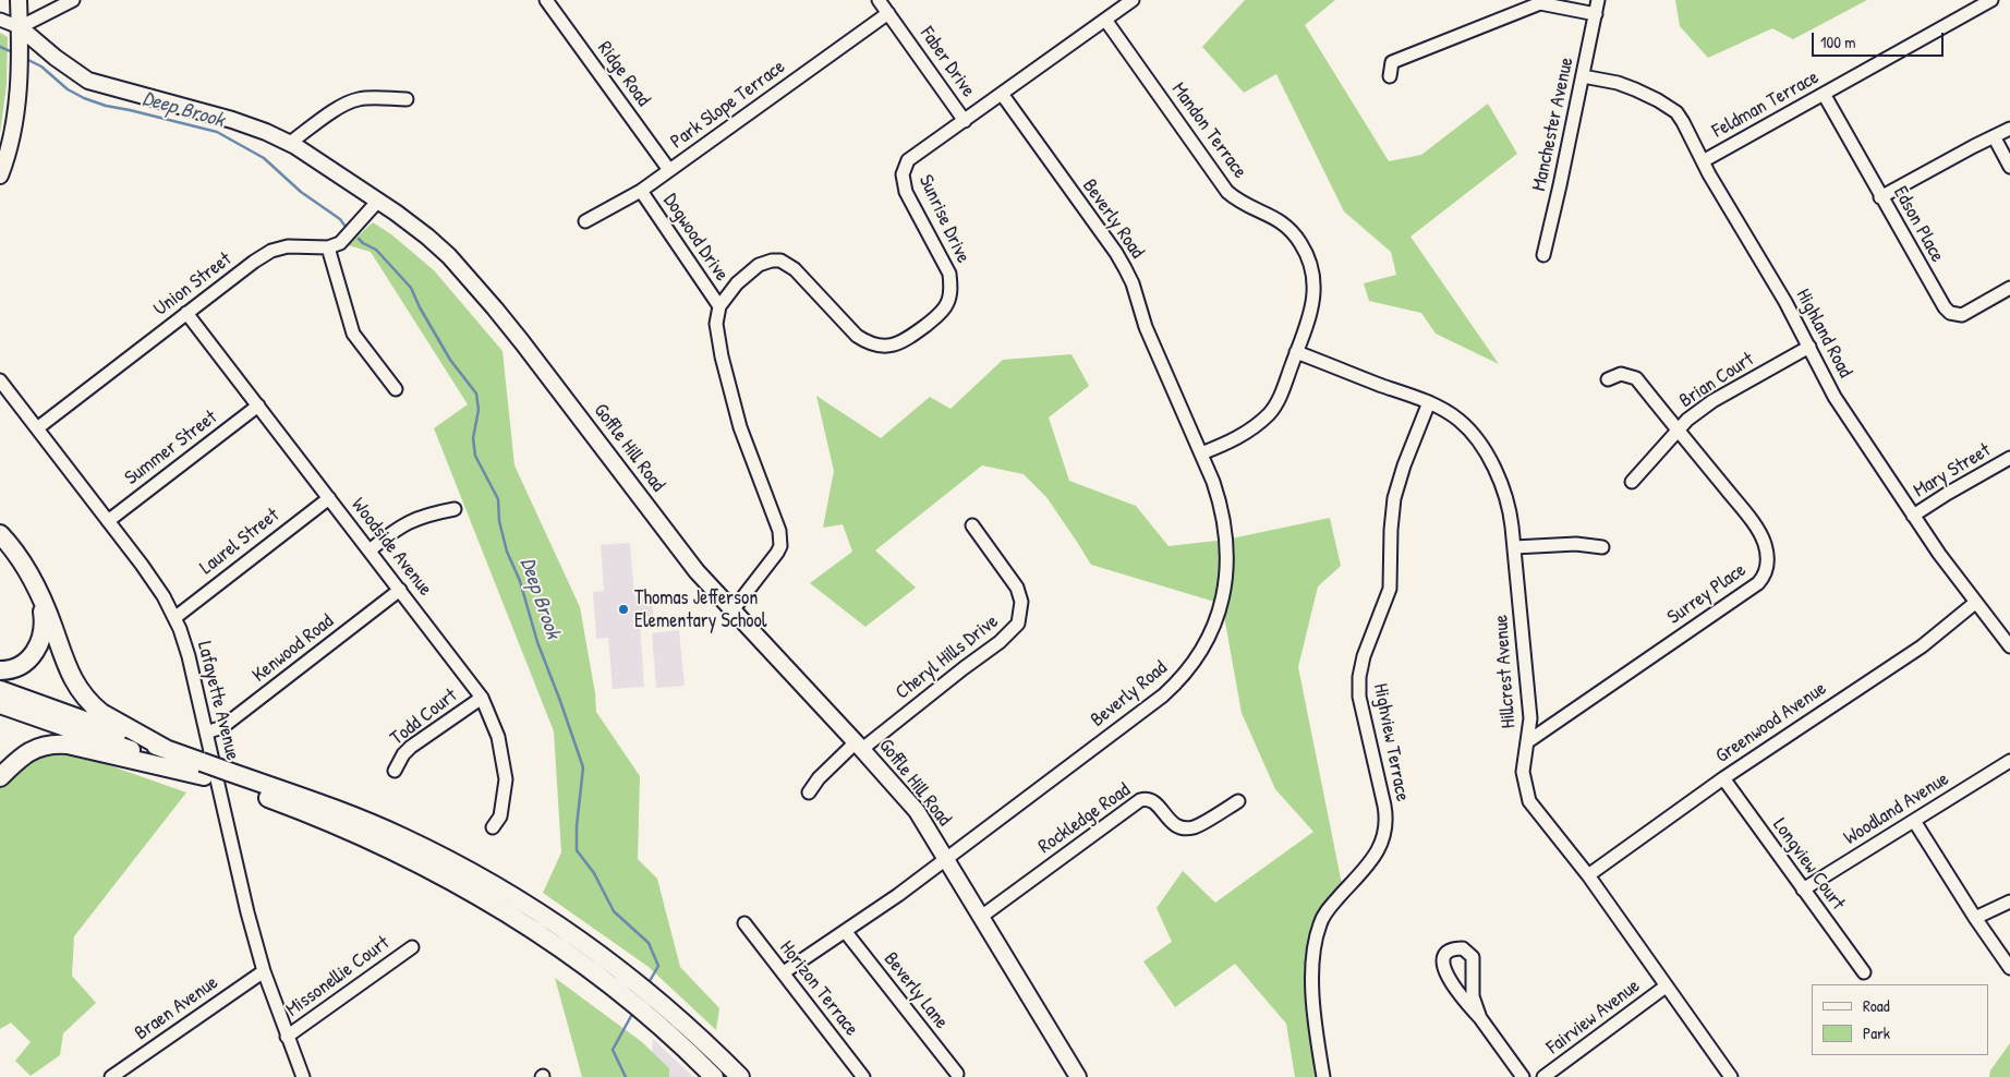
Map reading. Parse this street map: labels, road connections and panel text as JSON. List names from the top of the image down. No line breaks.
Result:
{"streets":{"main road":["Goffle Hill Road"],"street":["Faber Drive","Ridge Road","Park Slope Terrace","Feldman Terrace","Manchester Avenue","Mandon Terrace","Sunrise Drive","Beverly Road","Edson Place","Dogwood Drive","Union Street","Highland Road","Brian Court","Summer Street","Mary Street","Laurel Street","Woodside Avenue","Surrey Place","Kenwood Road","Cheryl Hills Drive","Hillcrest Avenue","Lafayette Avenue","Todd Court","Greenwood Avenue","Highview Terrace","Woodland Avenue","Rockledge Road","Longview Court","Missonellie Court","Horizon Terrace","Beverly Lane","Braen Avenue","Fairview Avenue"]},"crossings":[["Faber Drive","Park Slope Terrace"],["Faber Drive","Sunrise Drive"],["Ridge Road","Park Slope Terrace"],["Park Slope Terrace","Dogwood Drive"],["Feldman Terrace","Edson Place"],["Feldman Terrace","Highland Road"],["Manchester Avenue","Highland Road"],["Mandon Terrace","Sunrise Drive"],["Mandon Terrace","Beverly Road"],["Mandon Terrace","Hillcrest Avenue"],["Sunrise Drive","Beverly Road"],["Sunrise Drive","Dogwood Drive"],["Beverly Road","Goffle Hill Road"],["Beverly Road","Horizon Terrace"],["Beverly Road","Beverly Lane"],["Union Street","Woodside Avenue"],["Union Street","Lafayette Avenue"],["Highland Road","Brian Court"],["Highland Road","Mary Street"],["Highland Road","Greenwood Avenue"],["Brian Court","Surrey Place"],["Summer Street","Woodside Avenue"],["Summer Street","Lafayette Avenue"],["Goffle Hill Road","Cheryl Hills Drive"],["Goffle Hill Road","Rockledge Road"],["Laurel Street","Woodside Avenue"],["Laurel Street","Lafayette Avenue"],["Woodside Avenue","Kenwood Road"],["Woodside Avenue","Todd Court"],["Surrey Place","Hillcrest Avenue"],["Kenwood Road","Lafayette Avenue"],["Hillcrest Avenue","Greenwood Avenue"],["Hillcrest Avenue","Highview Terrace"],["Hillcrest Avenue","Fairview Avenue"],["Lafayette Avenue","Missonellie Court"],["Lafayette Avenue","Braen Avenue"],["Greenwood Avenue","Longview Court"],["Woodland Avenue","Longview Court"]],"water":["Deep Brook"],"places":["Thomas Jefferson Elementary School"],"legend":["Road","Park"],"scale_bar":"100 m"}
